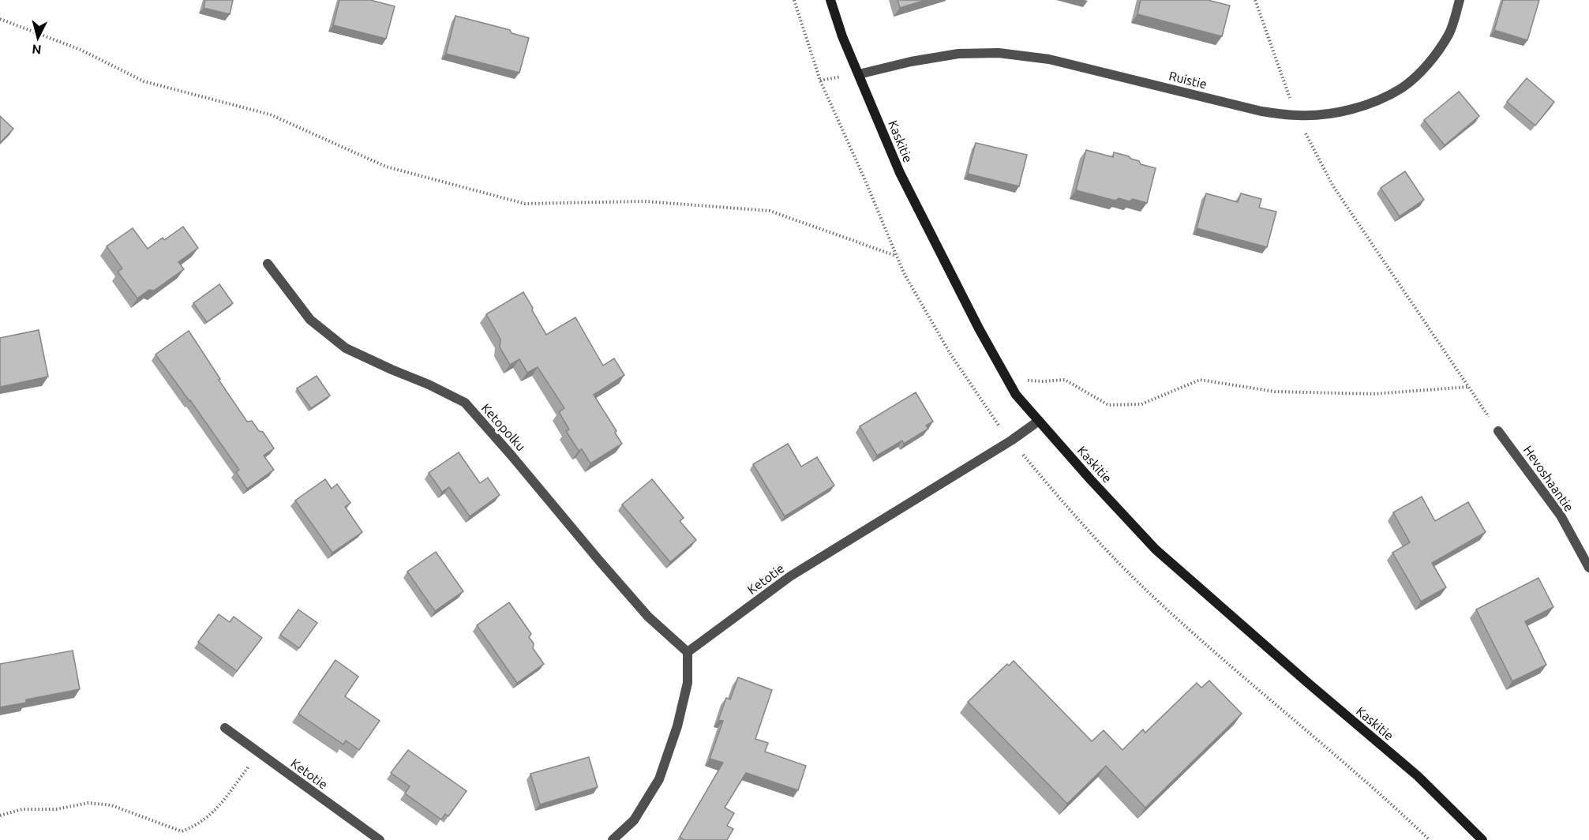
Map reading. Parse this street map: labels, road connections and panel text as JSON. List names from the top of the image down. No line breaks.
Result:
{"streets":{"street":["Ruistie","Kaskitie","Ketopolku","Hevoshaantie","Ketotie"]},"crossings":[["Ruistie","Kaskitie"],["Kaskitie","Ketotie"],["Ketopolku","Ketotie"]],"north":"bottom"}
